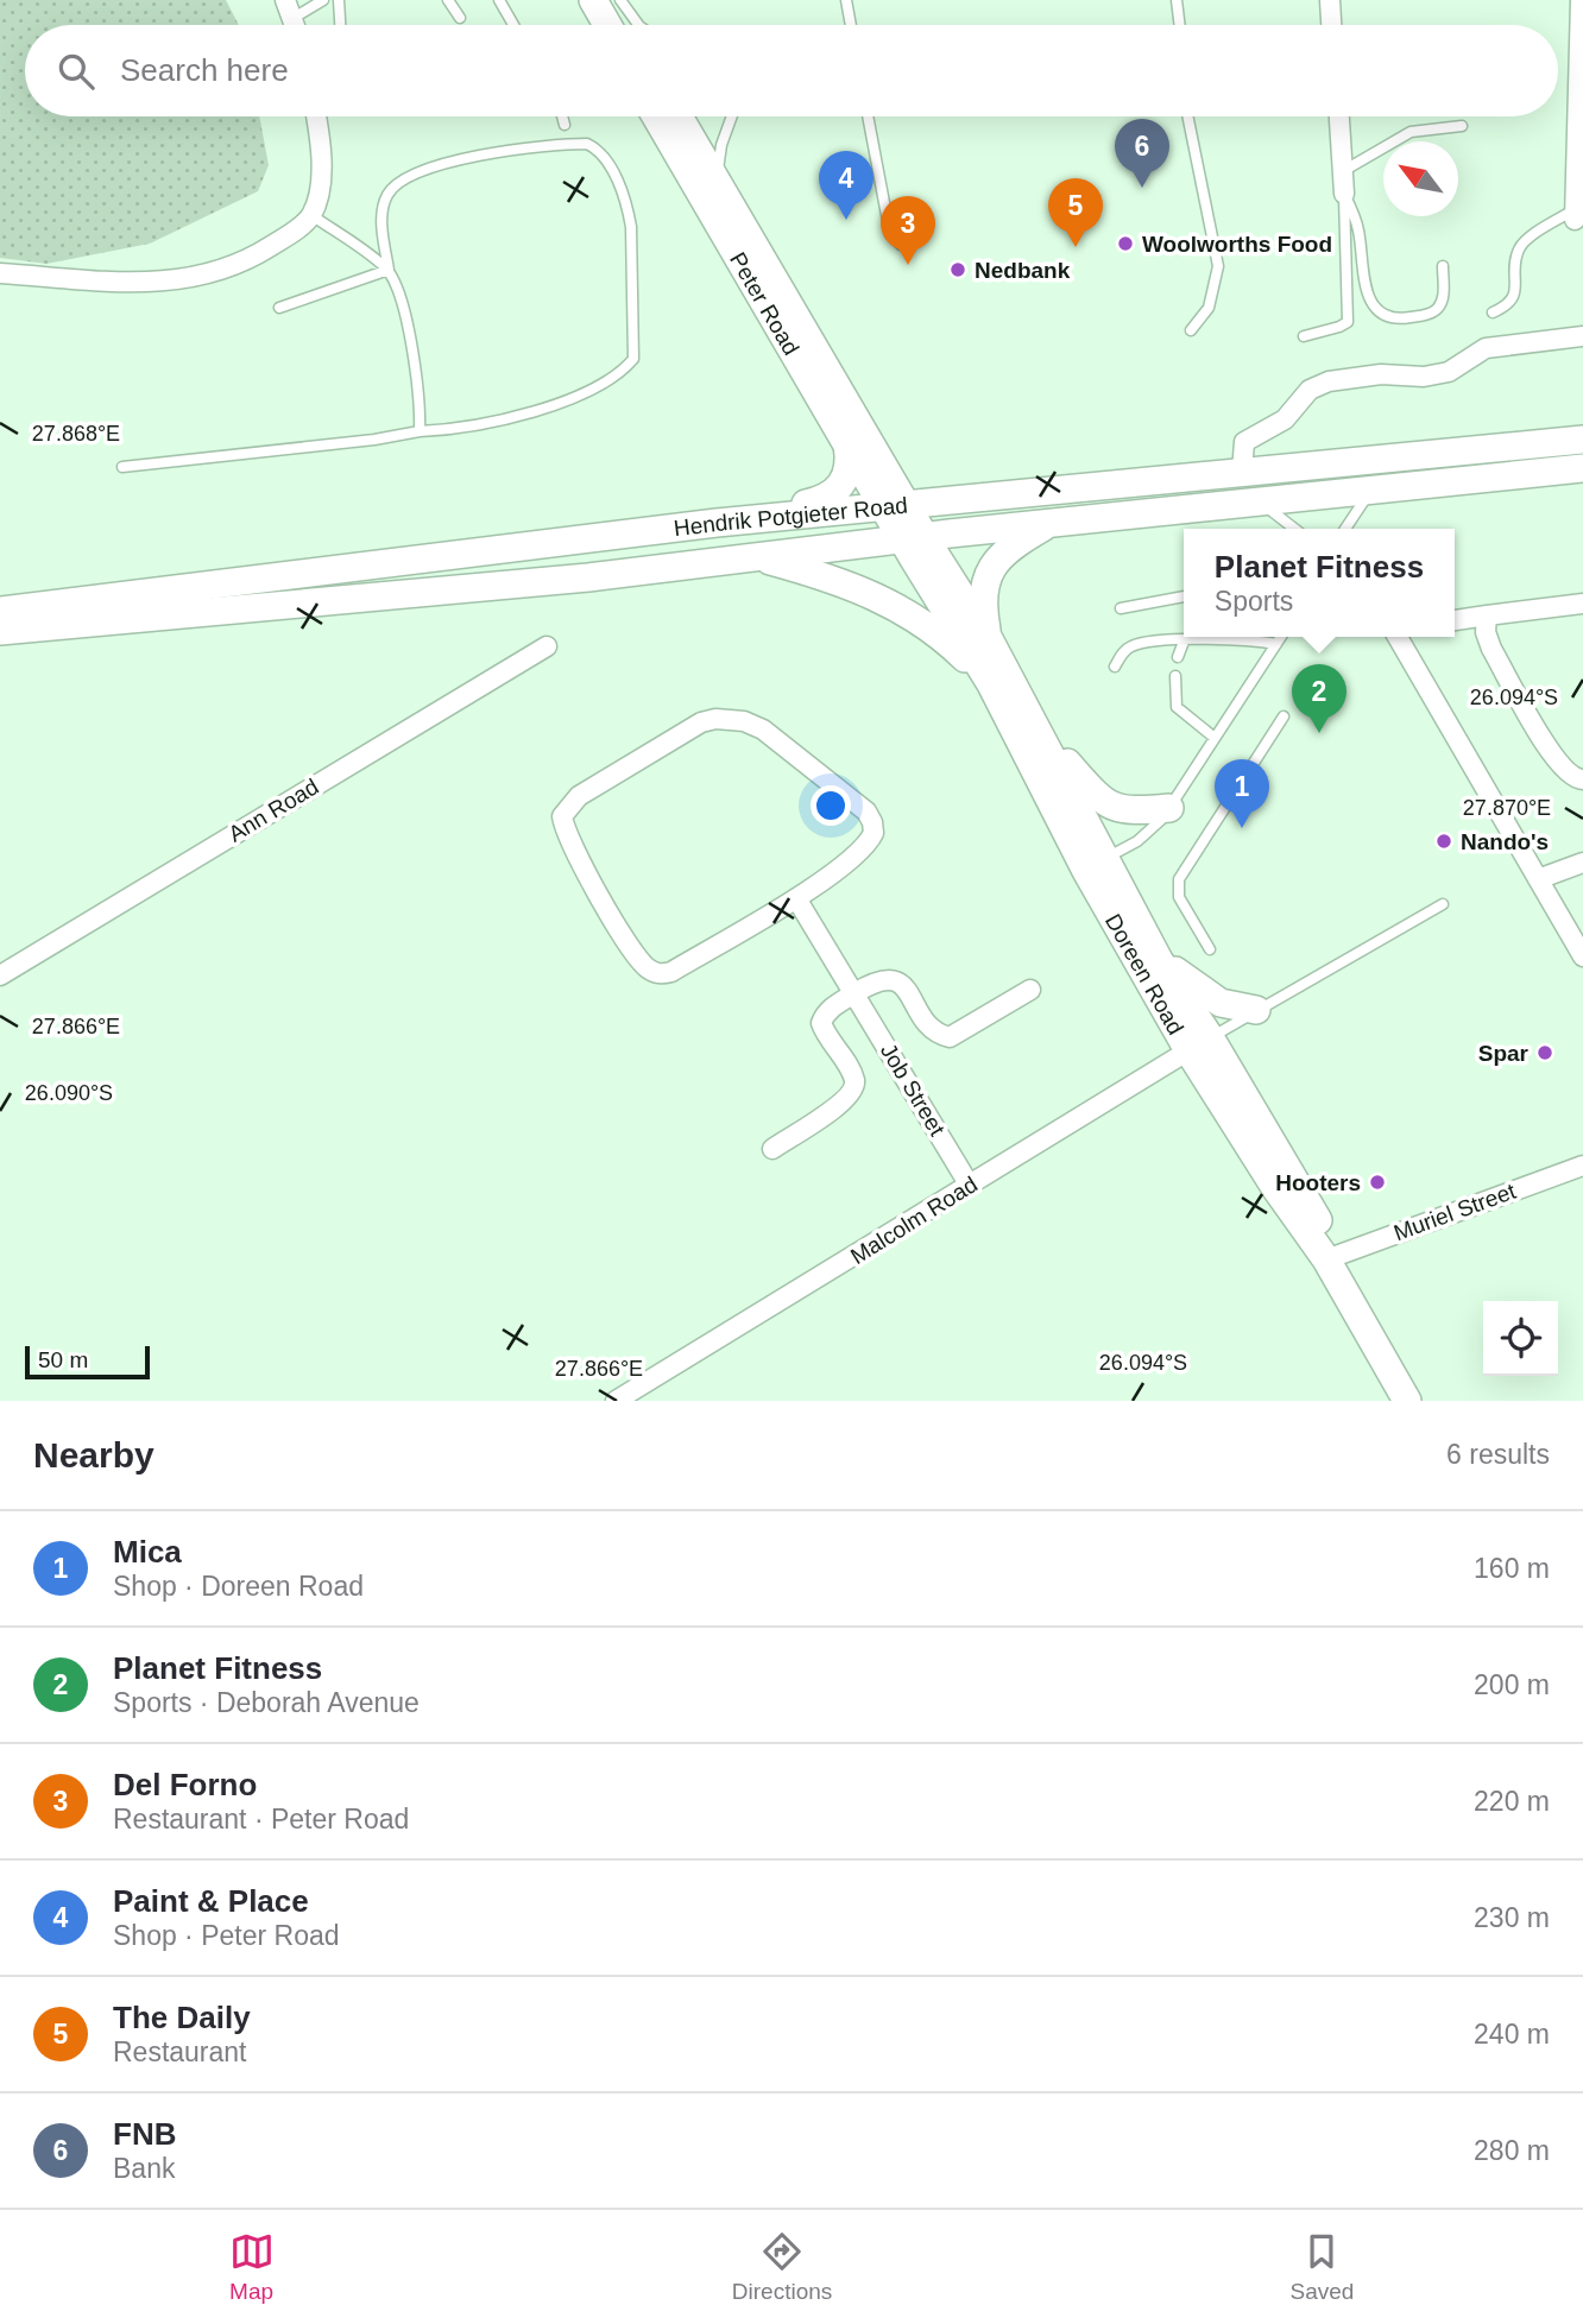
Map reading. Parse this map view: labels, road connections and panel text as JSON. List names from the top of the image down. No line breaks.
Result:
{"streets":{"main road":["Peter Road","Hendrik Potgieter Road","Doreen Road"],"street":["Ann Road","Job Street","Muriel Street","Malcolm Road"]},"crossings":[["Peter Road","Hendrik Potgieter Road"],["Hendrik Potgieter Road","Doreen Road"],["Doreen Road","Muriel Street"],["Doreen Road","Malcolm Road"],["Job Street","Malcolm Road"]],"places":["Woolworths Food","Nedbank","Nando's","Spar","Hooters"],"scale_bar":"50 m","north":"top left","page":{"search":"Search here","pins":["6","4","5","3","2","1"],"popup":["Planet Fitness","Sports"],"scale":"50 m","heading":["Nearby","6 results"],"list":[{"mark":"1","name":"Mica","note":"Shop · Doreen Road","value":"160 m"},{"mark":"2","name":"Planet Fitness","note":"Sports · Deborah Avenue","value":"200 m"},{"mark":"3","name":"Del Forno","note":"Restaurant · Peter Road","value":"220 m"},{"mark":"4","name":"Paint & Place","note":"Shop · Peter Road","value":"230 m"},{"mark":"5","name":"The Daily","note":"Restaurant","value":"240 m"},{"mark":"6","name":"FNB","note":"Bank","value":"280 m"}],"nav":["Map","Directions","Saved"]},"coordinates":["27.868°E","26.094°S","27.870°E","27.866°E","26.090°S"]}
